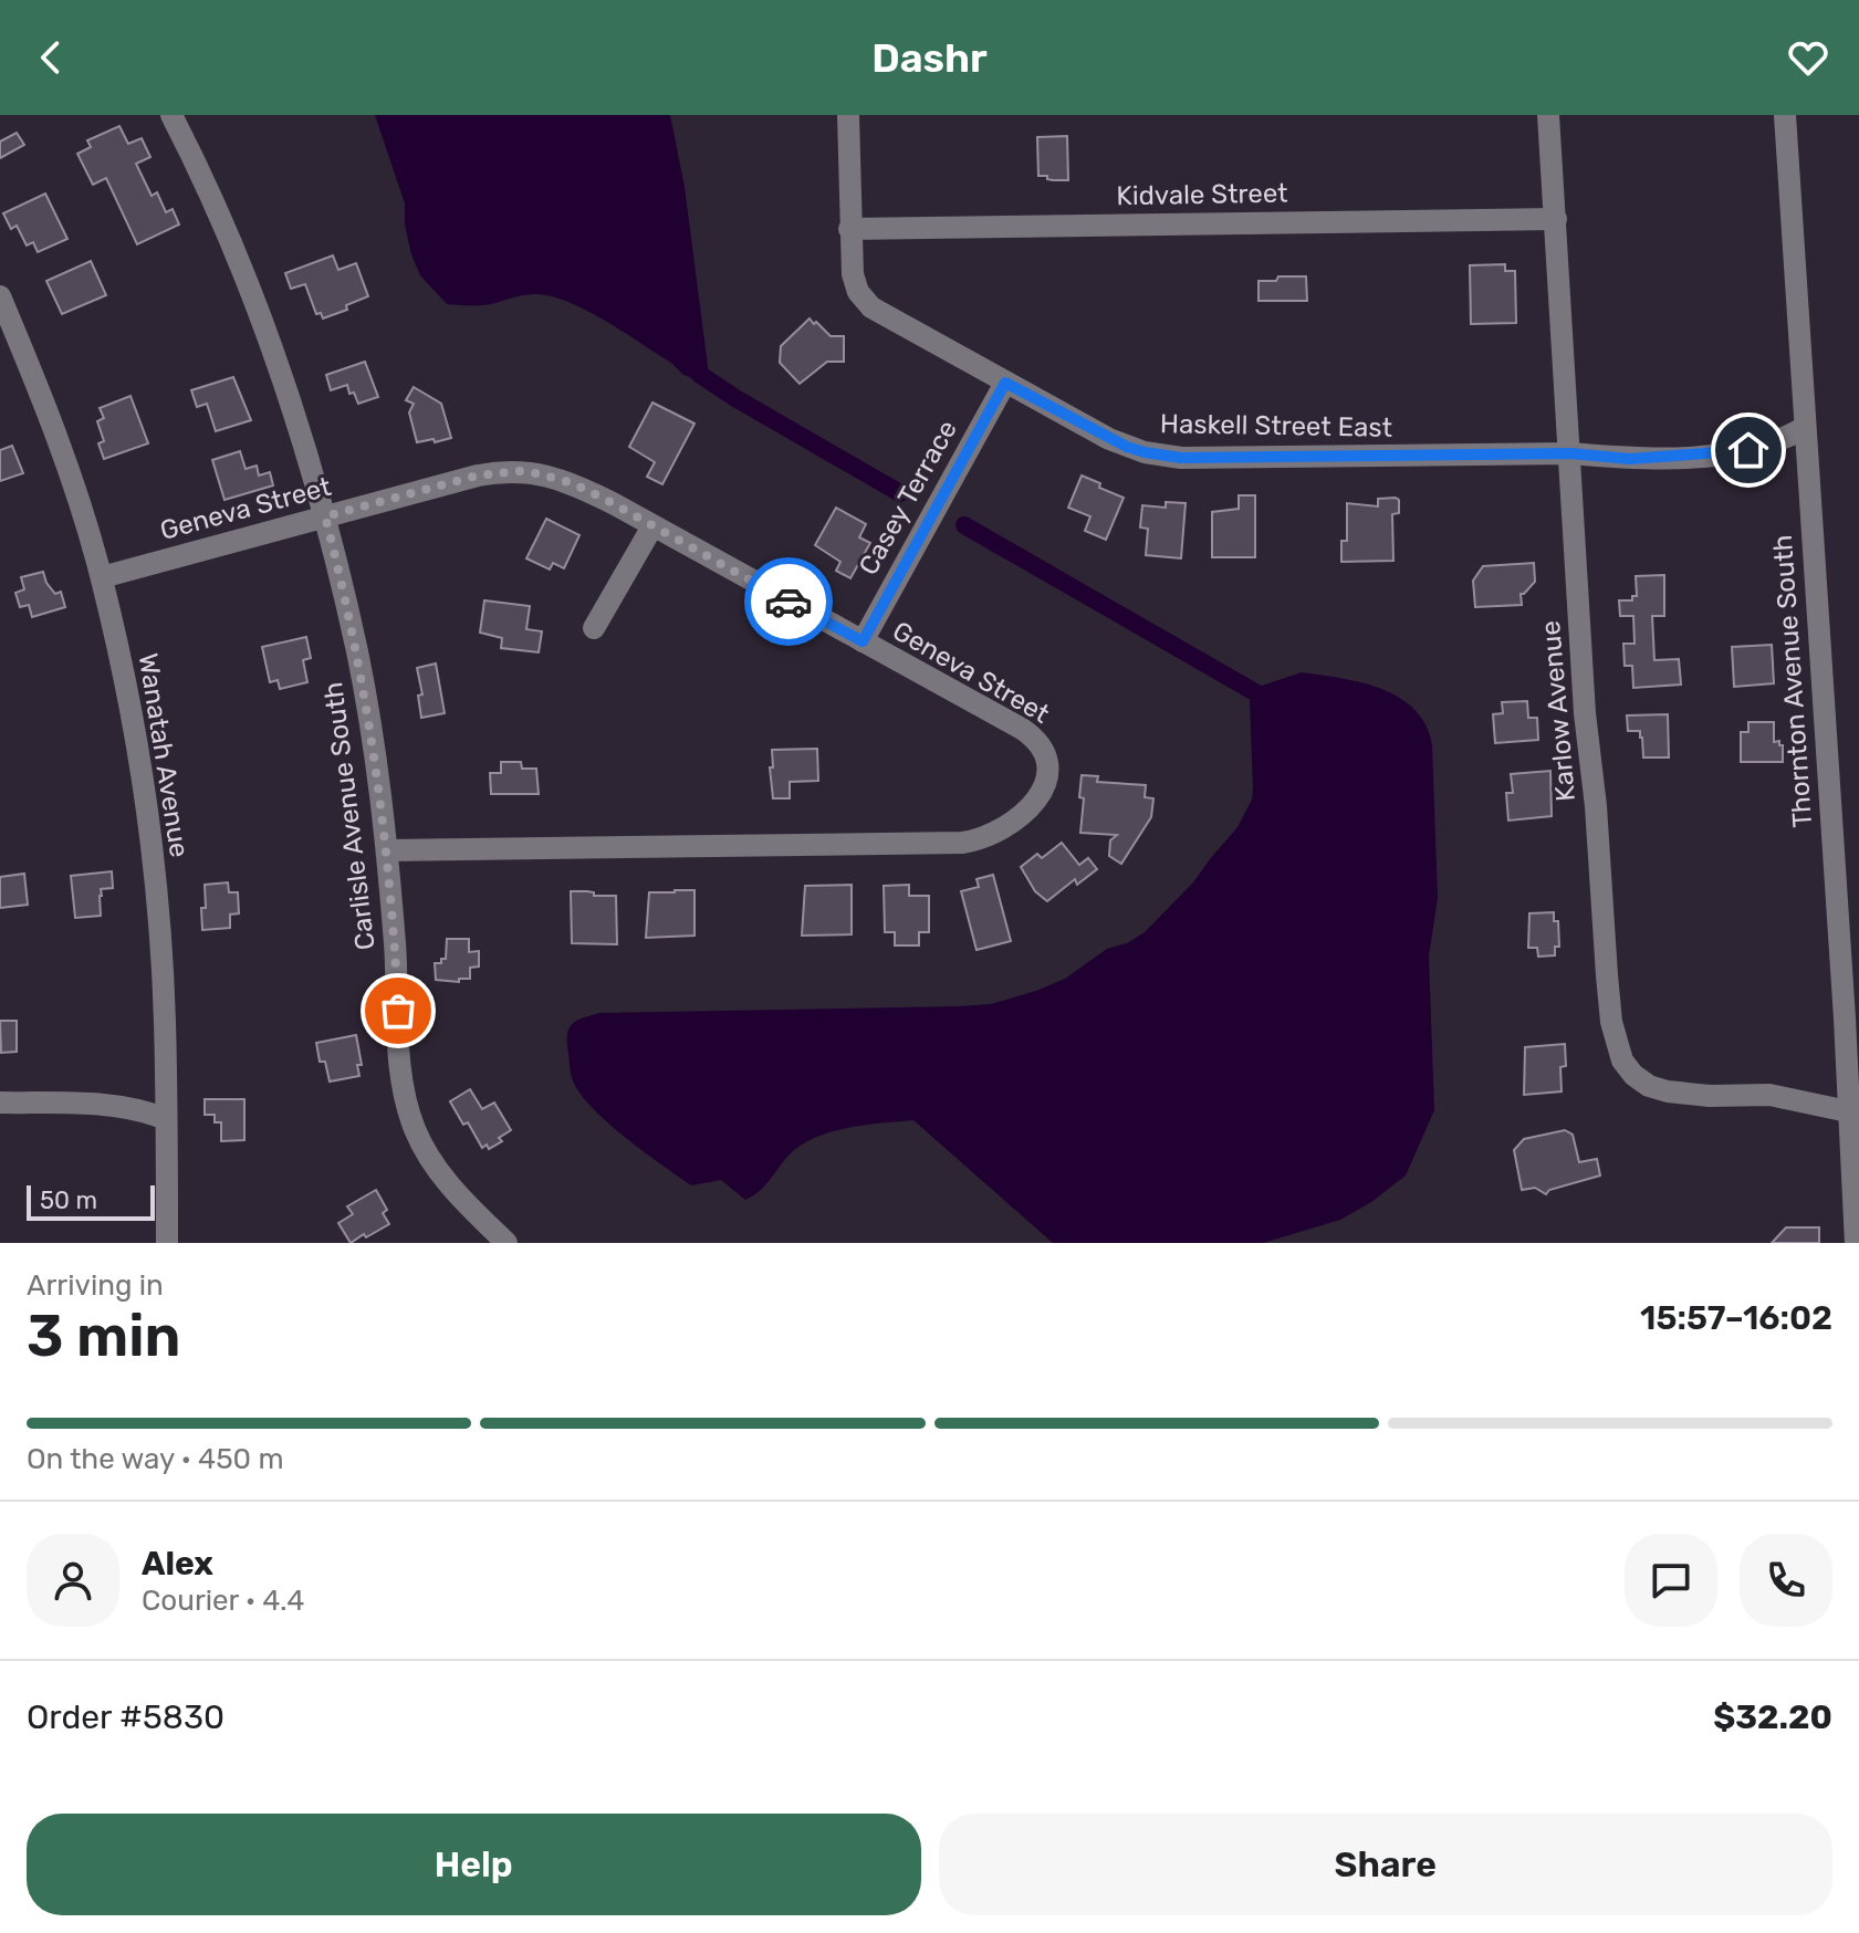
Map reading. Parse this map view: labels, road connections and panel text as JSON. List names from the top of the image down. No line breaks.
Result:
{"streets":{"street":["Kidvale Street","Haskell Street East","Casey Terrace","Geneva Street","Thornton Avenue South","Karlow Avenue","Wanatah Avenue","Carlisle Avenue South"]},"crossings":[["Kidvale Street","Haskell Street East"],["Kidvale Street","Karlow Avenue"],["Haskell Street East","Casey Terrace"],["Haskell Street East","Thornton Avenue South"],["Haskell Street East","Karlow Avenue"],["Casey Terrace","Geneva Street"],["Geneva Street","Wanatah Avenue"],["Geneva Street","Carlisle Avenue South"],["Thornton Avenue South","Karlow Avenue"]],"scale_bar":"50 m","page":{"header":"Dashr","scale":"50 m","heading":["3 min","Arriving in","15:57–16:02"],"panel":["Alex","Courier · 4.4","Order #5830","$32.20"],"bar":"On the way · 450 m","buttons":["Help","Share"]}}
